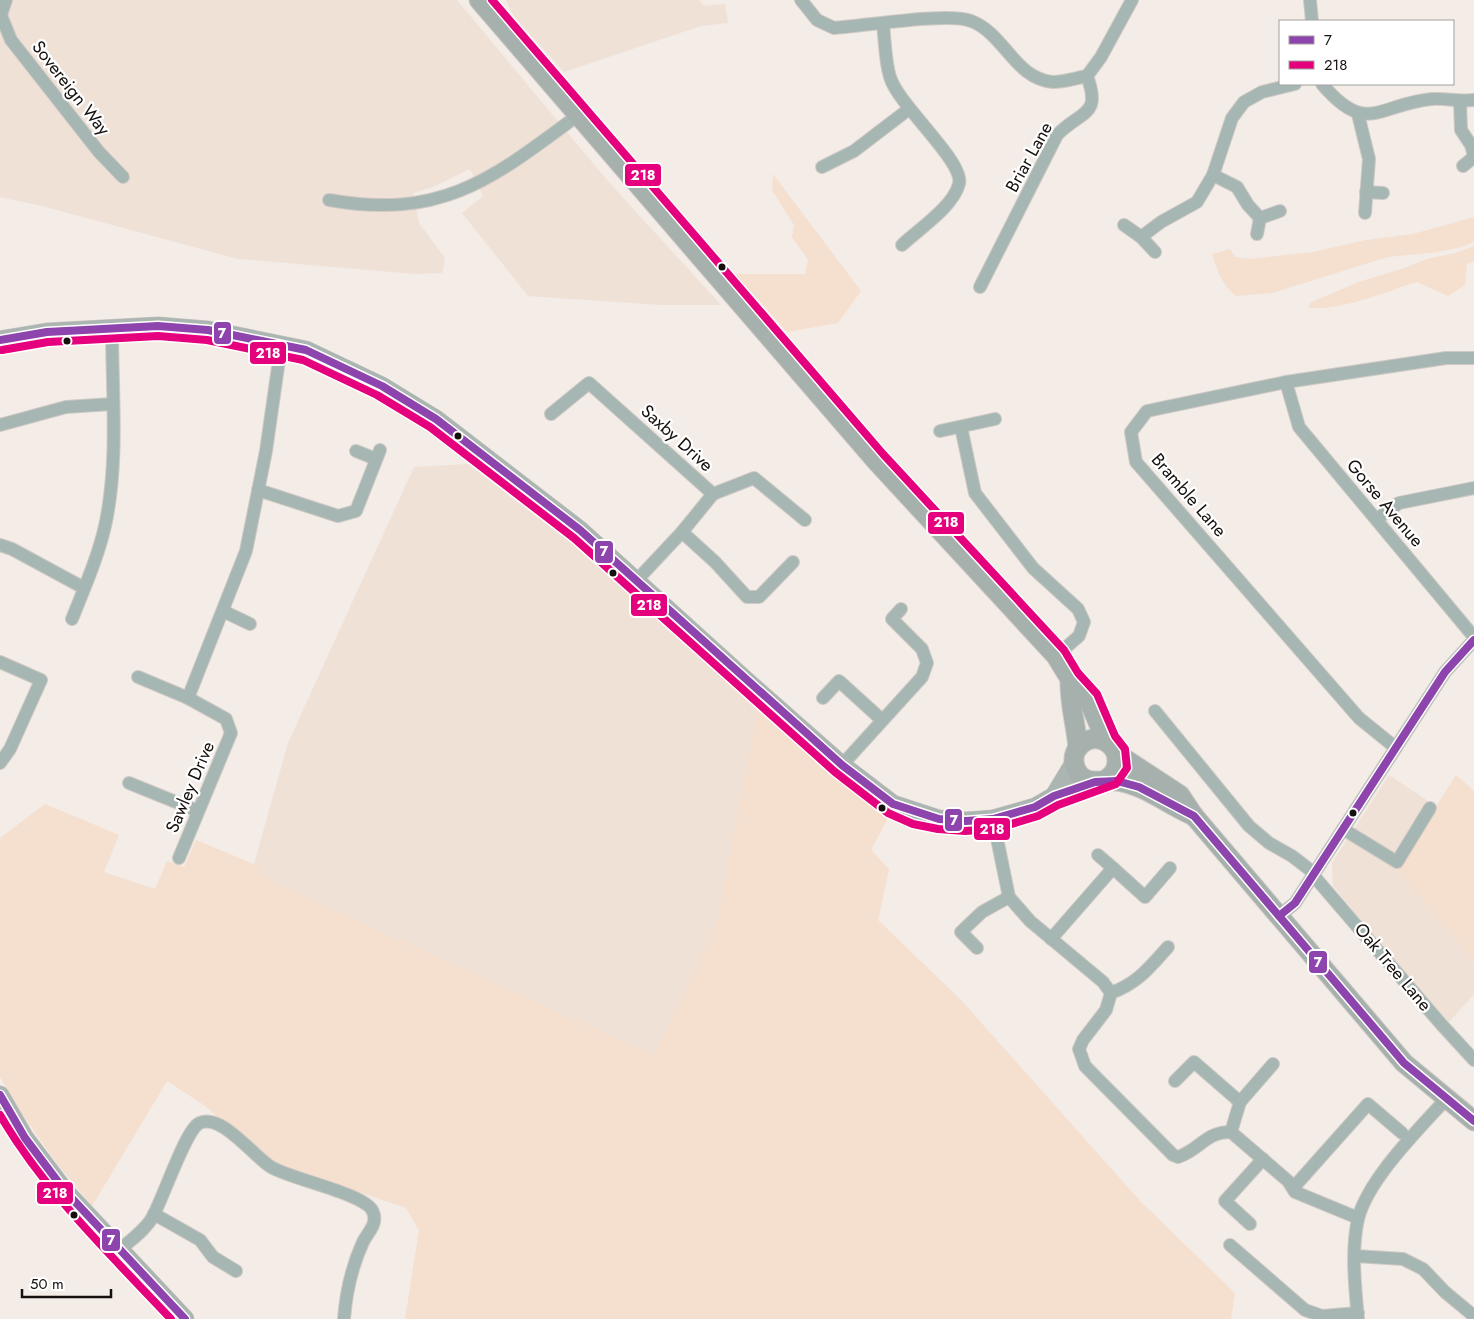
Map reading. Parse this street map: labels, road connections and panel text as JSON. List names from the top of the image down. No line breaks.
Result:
{"streets":{"street":["Sovereign Way","Briar Lane","Saxby Drive","Bramble Lane","Gorse Avenue","Sawley Drive","Oak Tree Lane"]},"crossings":[["Bramble Lane","Gorse Avenue"]],"lines":["transit line 218","transit line 7"],"legend":["7","218"],"scale_bar":"50 m"}
